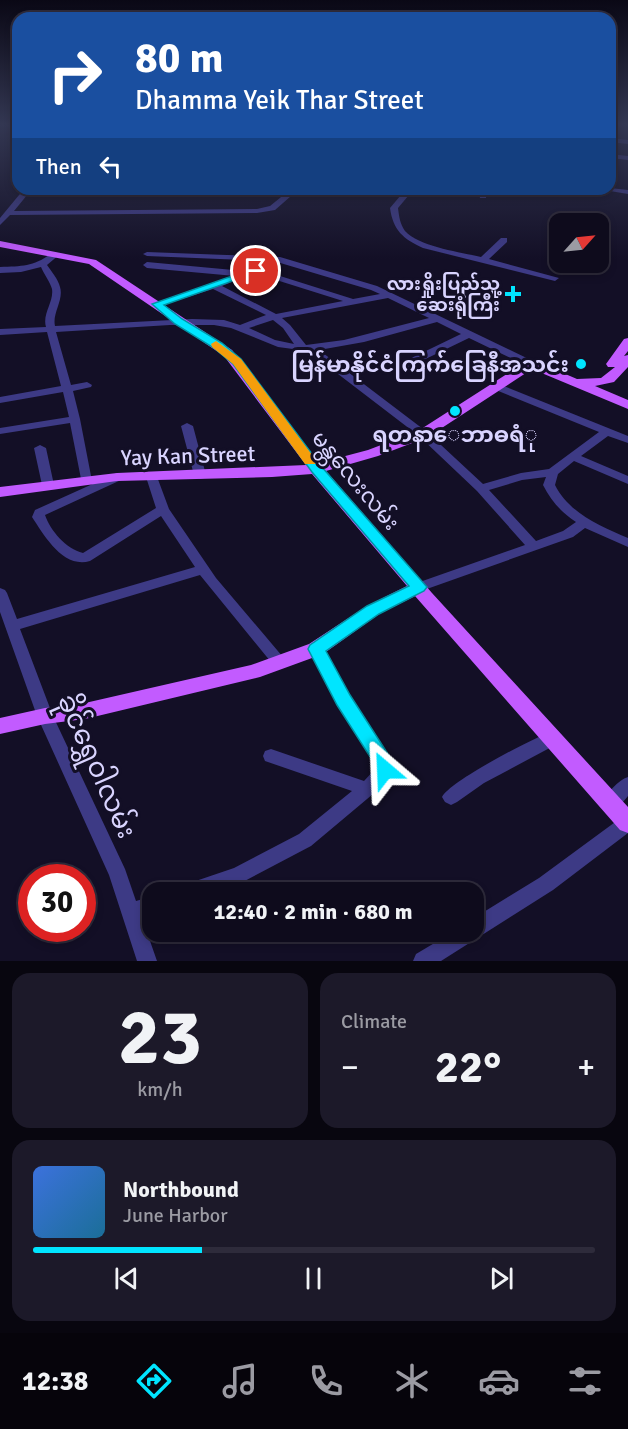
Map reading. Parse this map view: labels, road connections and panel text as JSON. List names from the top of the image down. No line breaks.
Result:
{"streets":{"main road":["Yay Kan Street","မန္တလေးလမ်း"],"street":["ခိုင်ရွှေဝါလမ်း"]},"crossings":[["Yay Kan Street","မန္တလေးလမ်း"]],"places":{"health":["လားရှိုးပြည်သူ့ ဆေးရုံကြီး"],"other":["မြန်မာနိုင်ငံကြက်ခြေနီအသင်း","ရတနာေဘာဓရံု"]},"north":"top right","page":{"turn":["80 m","Dhamma Yeik Thar Street"],"then":"Then","limit":"30","trip":"12:40 · 2 min · 680 m","tile":[["23","km/h"],"Climate"],"heat":["−","22°","+"],"song":["Northbound","June Harbor"],"tabs":"12:38"}}
